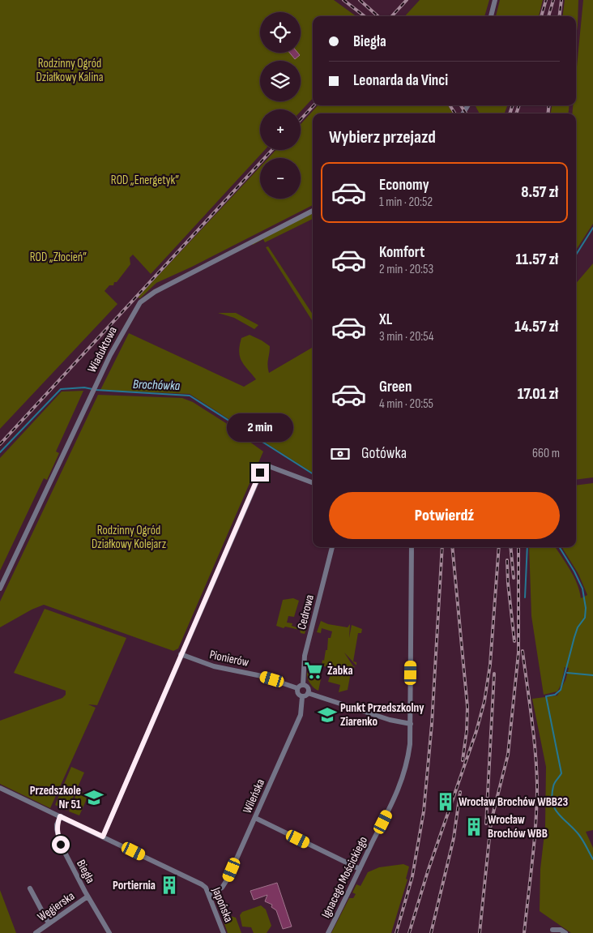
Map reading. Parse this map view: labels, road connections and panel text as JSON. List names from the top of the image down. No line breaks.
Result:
{"streets":{"street":["Wiaduktowa","Cedrowa","Pionierów","Wileńska","Biegła","Ignacego Mościckiego","Japońska","Węgierska"]},"crossings":[["Cedrowa","Pionierów"],["Cedrowa","Wileńska"],["Pionierów","Wileńska"],["Wileńska","Japońska"],["Biegła","Węgierska"]],"water":["Brochówka"],"parks":["Rodzinny Ogród Działkowy Kalina","ROD „Energetyk”","ROD „Złocień”","Rodzinny Ogród Działkowy Kolejarz"],"places":{"supermarket":["Żabka"],"school or university":["Punkt Przedszkolny Ziarenko","Przedszkole Nr 51"],"building":["Wrocław Brochów WBB23","Wrocław Brochów WBB","Portiernia"]},"page":{"map_buttons":["+","−"],"banner":["Biegła","Leonarda da Vinci"],"heading":"Wybierz przejazd","list":[{"name":"Economy","note":"1 min · 20:52","value":"8.57 zł"},{"name":"Komfort","note":"2 min · 20:53","value":"11.57 zł"},{"name":"XL","note":"3 min · 20:54","value":"14.57 zł"},{"name":"Green","note":"4 min · 20:55","value":"17.01 zł"}],"bubble":"2 min","pay":["Gotówka","660 m"],"buttons":"Potwierdź"}}
